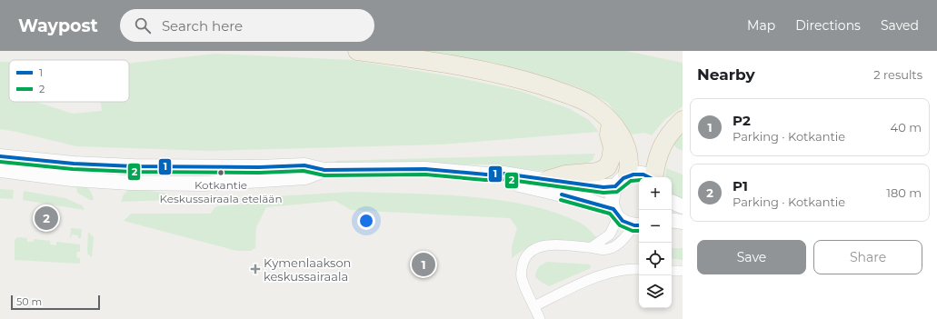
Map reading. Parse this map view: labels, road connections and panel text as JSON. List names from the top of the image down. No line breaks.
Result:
{"places":{"other":["Kotkantie Keskussairaala etelään"],"health":["Kymenlaakson keskussairaala"]},"lines":["transit line 1","transit line 2"],"legend":["1","2"],"scale_bar":"50 m","page":{"header":"Waypost","search":"Search here","nav":["Map","Directions","Saved"],"heading":["Nearby","2 results"],"list":[{"mark":"1","name":"P2","note":"Parking · Kotkantie","value":"40 m"},{"mark":"2","name":"P1","note":"Parking · Kotkantie","value":"180 m"}],"map_buttons":["+","−"],"pins":["2","1"],"buttons":["Save","Share"],"scale":"50 m"}}
